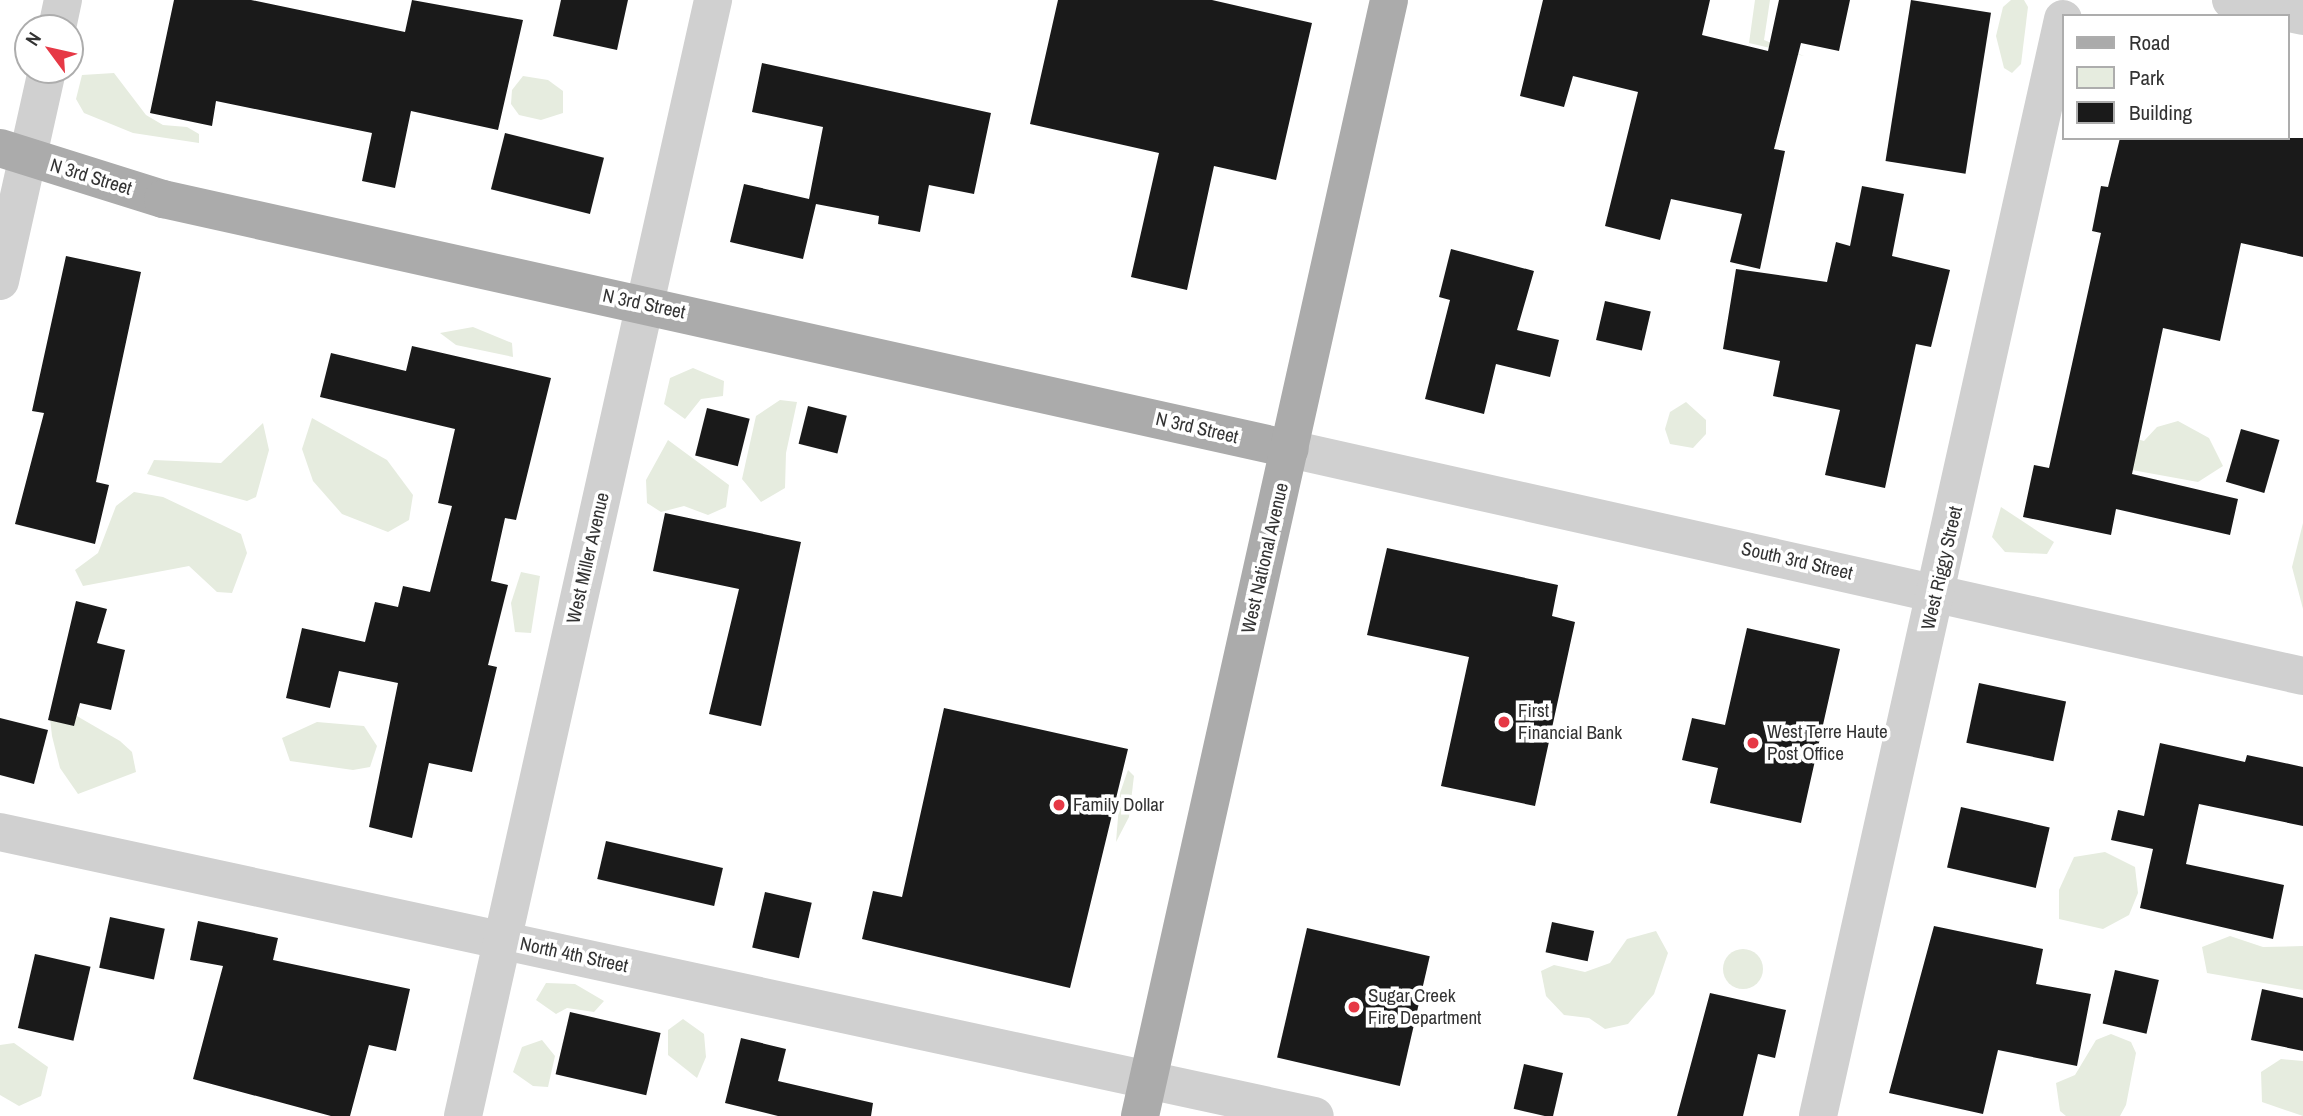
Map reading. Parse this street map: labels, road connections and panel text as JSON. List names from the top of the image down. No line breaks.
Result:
{"streets":{"main road":["N 3rd Street","West National Avenue"],"street":["West Miller Avenue","South 3rd Street","West Riggy Street","North 4th Street"]},"crossings":[["N 3rd Street","West Miller Avenue"],["N 3rd Street","West National Avenue"],["N 3rd Street","South 3rd Street"],["West Miller Avenue","North 4th Street"],["West National Avenue","South 3rd Street"],["West National Avenue","North 4th Street"],["South 3rd Street","West Riggy Street"]],"places":["First Financial Bank","West Terre Haute Post Office","Family Dollar","Sugar Creek Fire Department"],"legend":["Road","Park","Building"],"north":"top left"}
